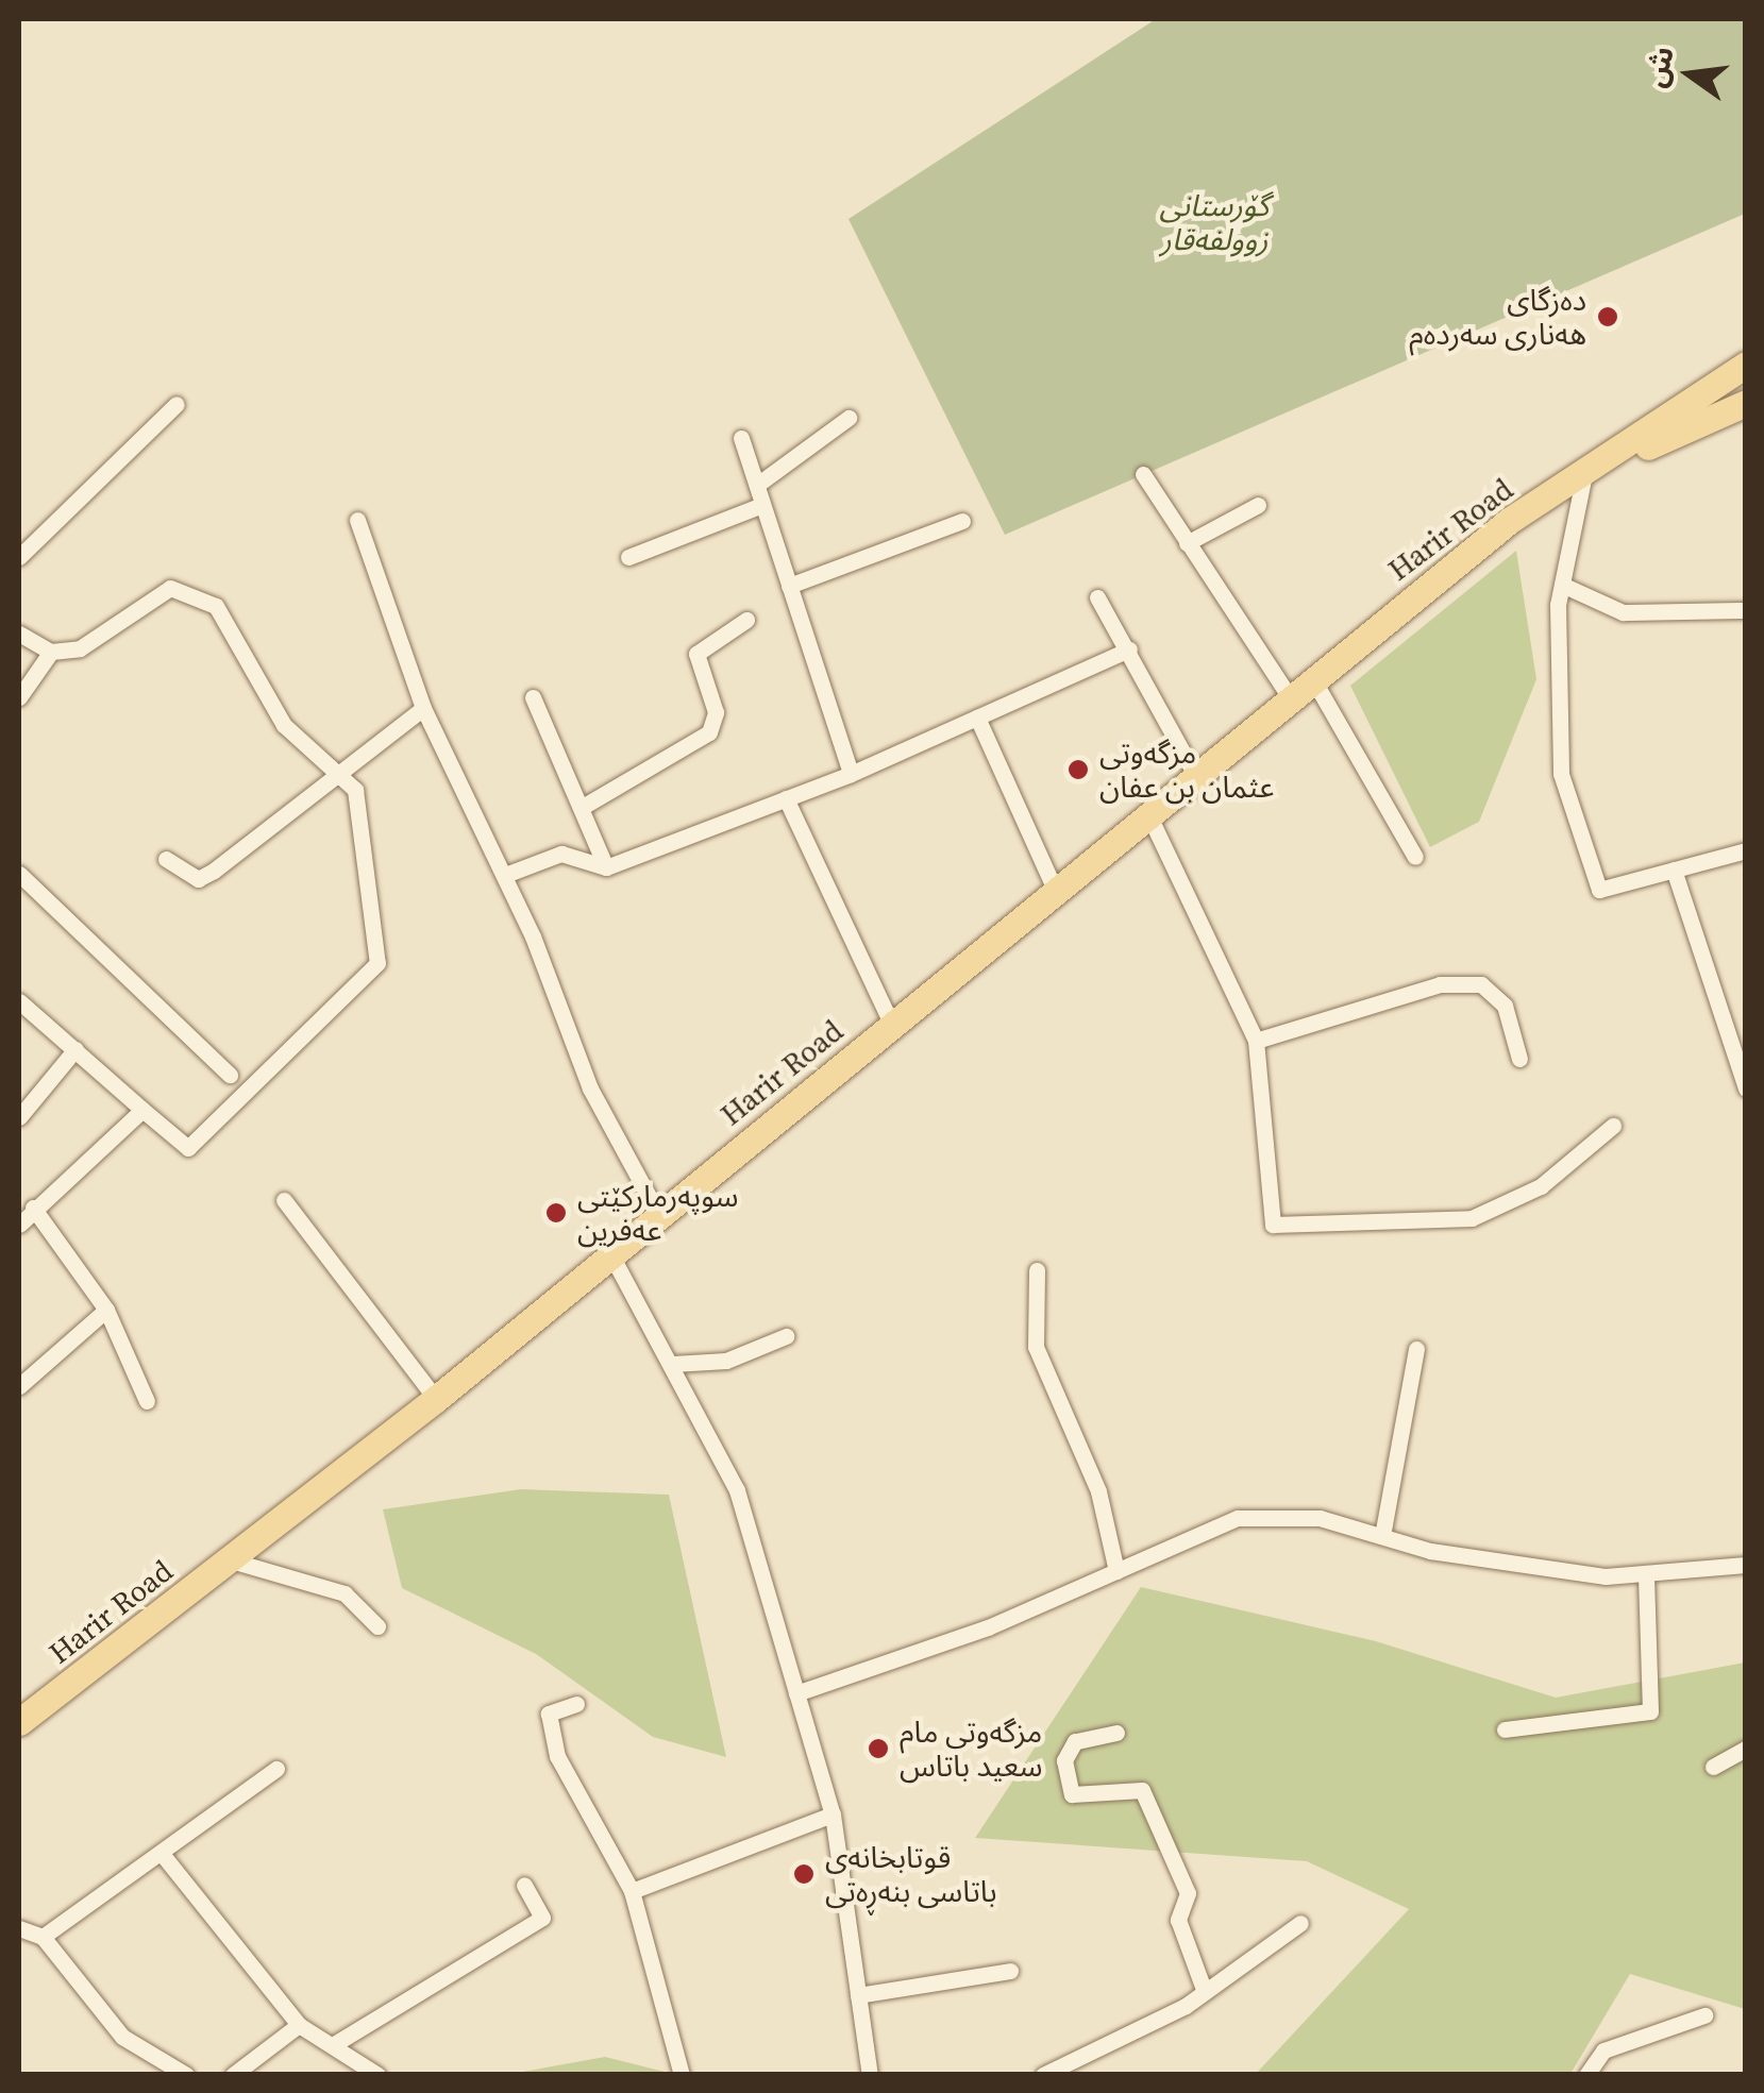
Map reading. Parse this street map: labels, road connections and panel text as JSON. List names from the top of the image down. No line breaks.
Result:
{"streets":{"main road":["Harir Road"]},"parks":["گۆڕستانی زوولفەقار"],"places":["دەزگای هەناری سەردەم","مزگەوتی عثمان بن عفان","سوپەرمارکێتی عەفرین","مزگەوتی مام سعید باتاس","قوتابخانەی باتاسی بنەڕەتی"],"north":"left"}
